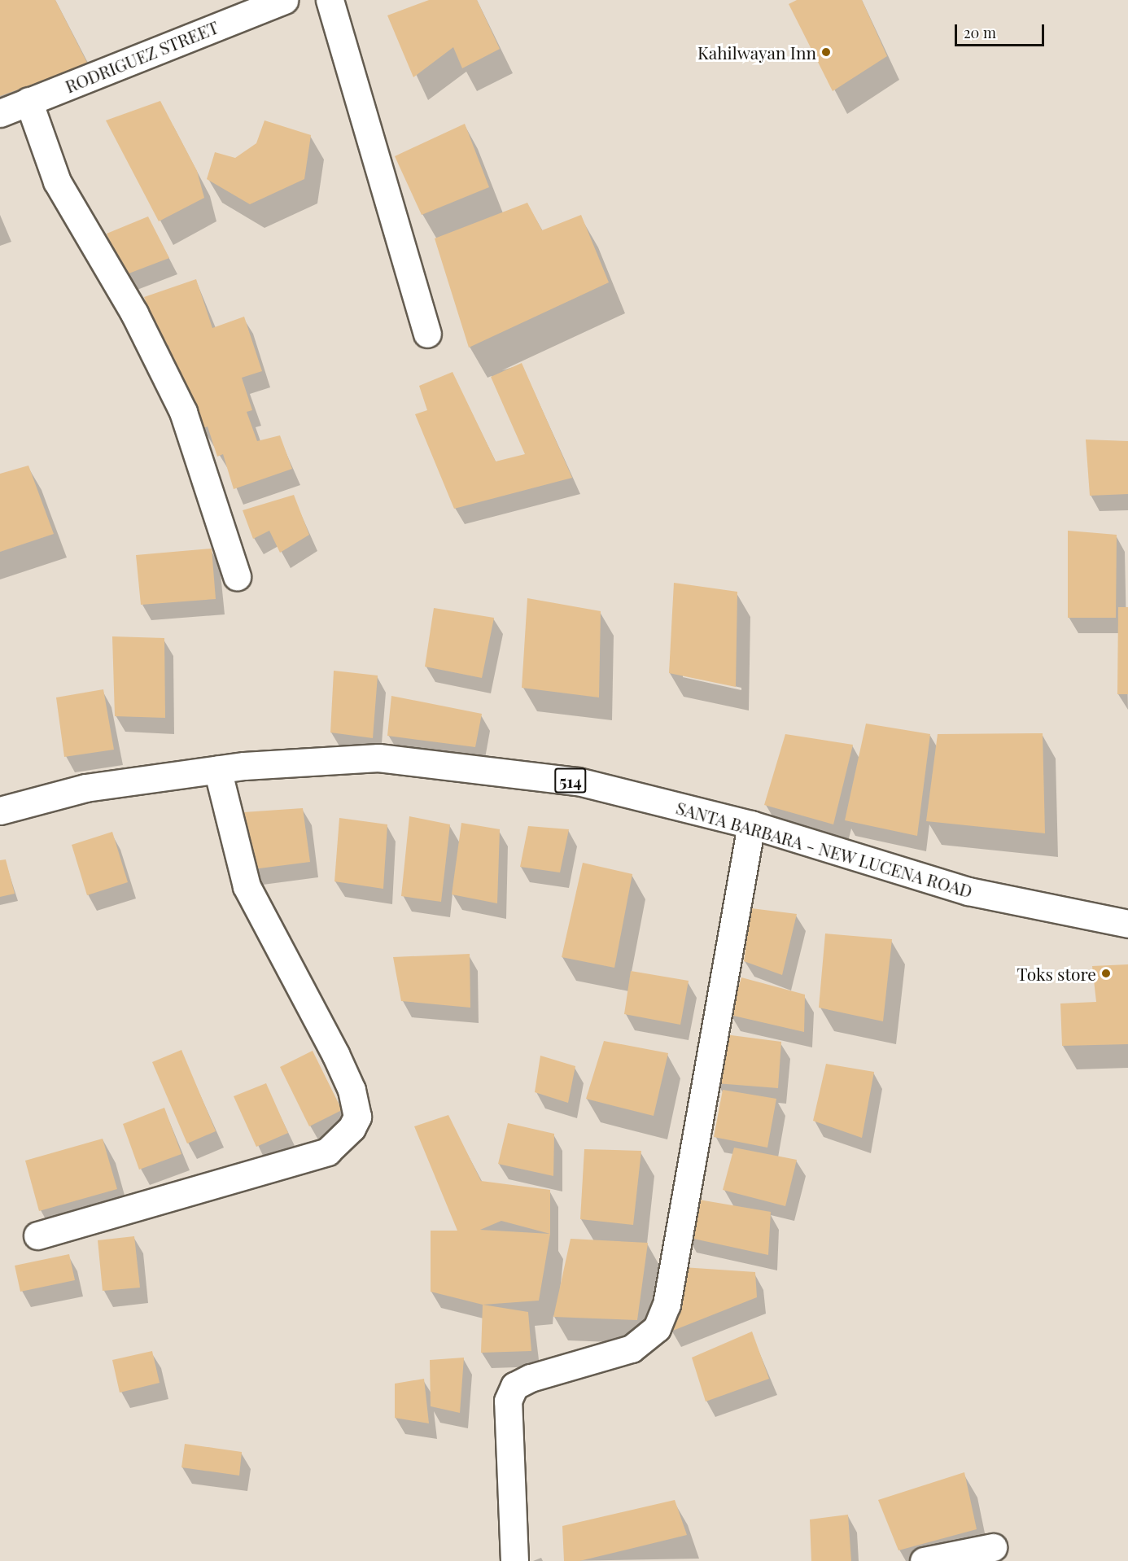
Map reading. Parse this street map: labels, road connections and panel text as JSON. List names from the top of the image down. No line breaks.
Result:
{"streets":{"street":["RODRIGUEZ STREET","514","SANTA BARBARA - NEW LUCENA ROAD"]},"places":["Kahilwayan Inn","Toks store"],"scale_bar":"20 m"}
